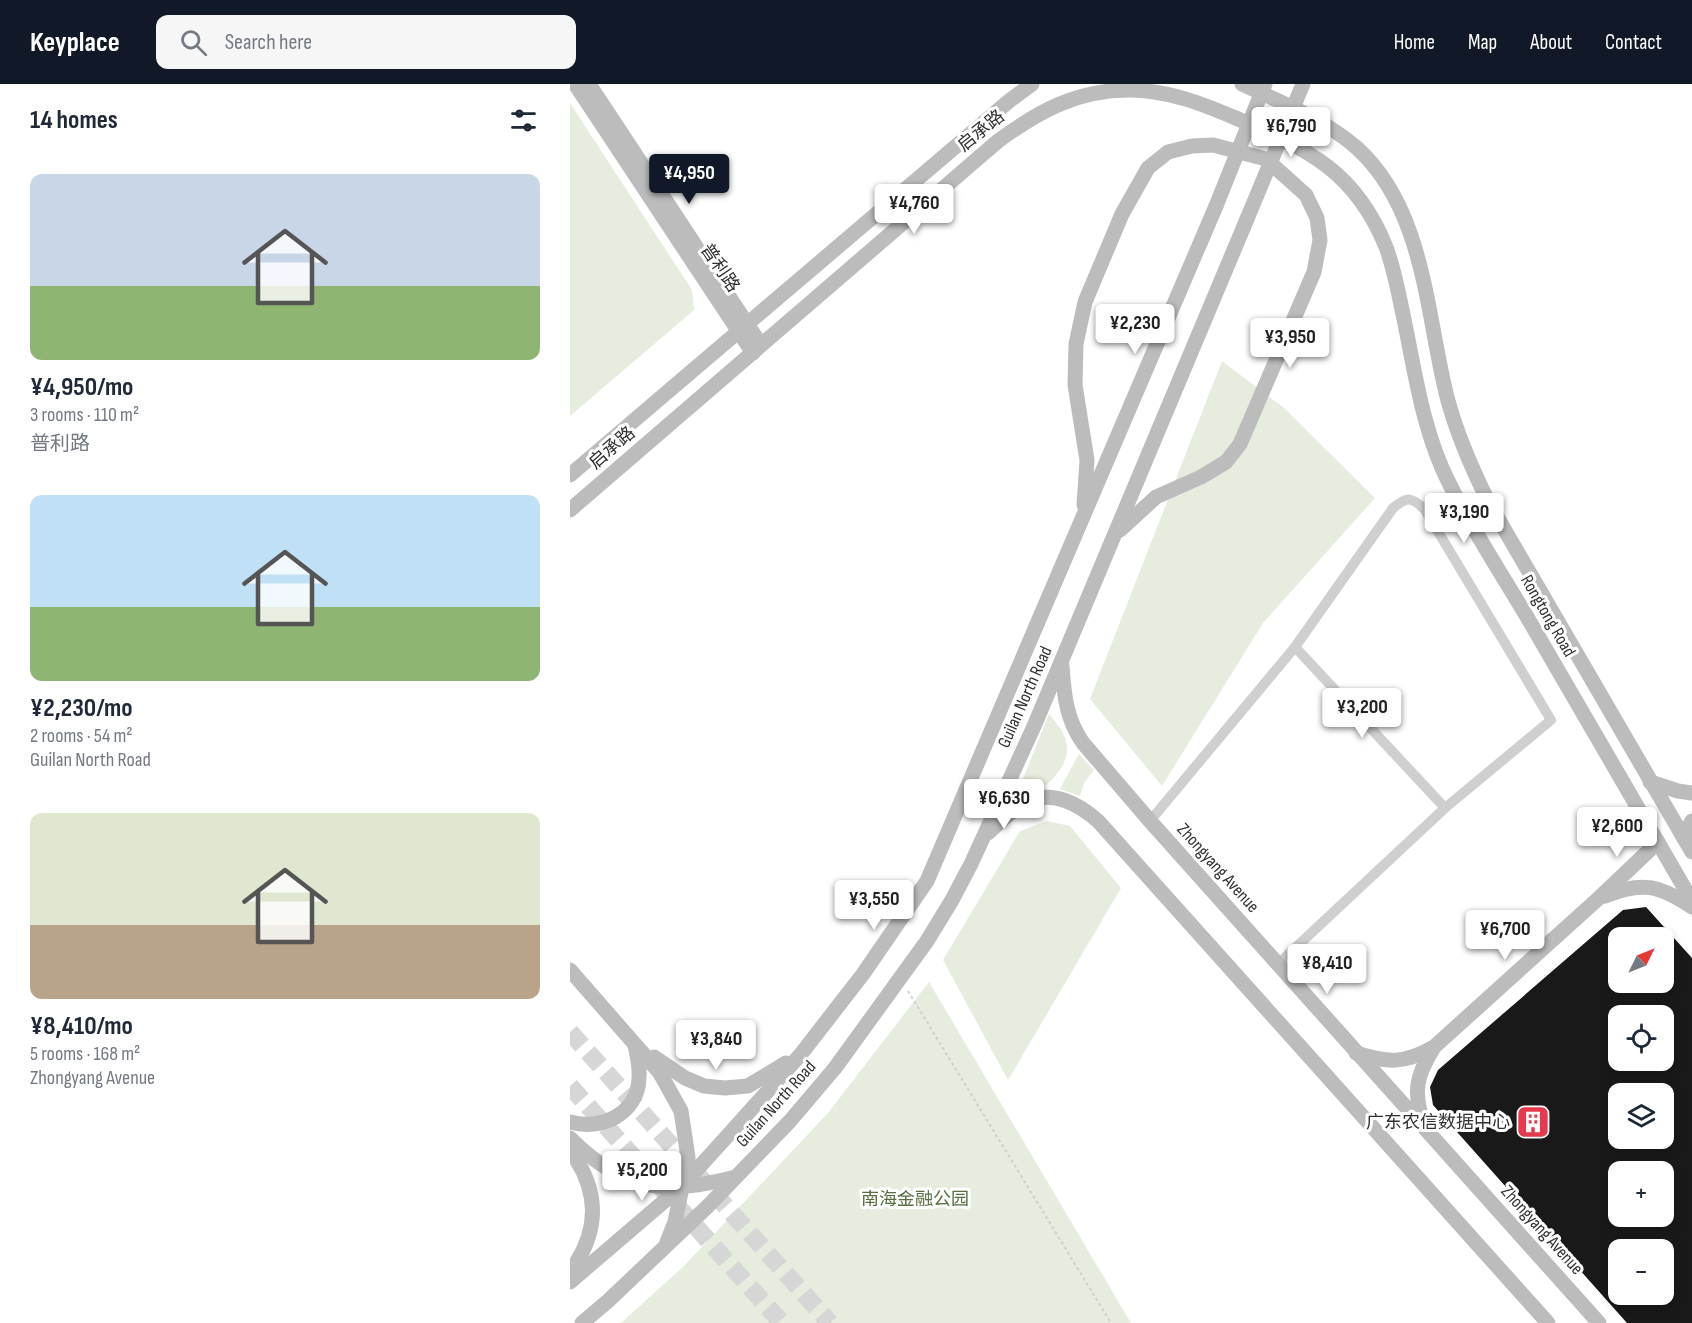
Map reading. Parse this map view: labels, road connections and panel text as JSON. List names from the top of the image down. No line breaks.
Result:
{"streets":{"main road":["启承路","普利路","Rongtong Road","Guilan North Road","Zhongyang Avenue"]},"crossings":[["启承路","普利路"],["启承路","Rongtong Road"],["Guilan North Road","Zhongyang Avenue"]],"parks":["南海金融公园"],"places":{"building":["广东农信数据中心"]},"north":"top right","page":{"header":"Keyplace","search":"Search here","nav":["Home","Map","About","Contact"],"heading":"14 homes","price":["¥6,790","¥4,950","¥4,760","¥2,230","¥3,950","¥3,190","¥3,200","¥6,630","¥2,600","¥3,550","¥6,700","¥8,410","¥3,840","¥5,200"],"list":[{"name":"¥4,950/mo","note":"3 rooms · 110 m² · 普利路"},{"name":"¥2,230/mo","note":"2 rooms · 54 m² · Guilan North Road"},{"name":"¥8,410/mo","note":"5 rooms · 168 m² · Zhongyang Avenue"}],"map_buttons":["+","−"]}}
